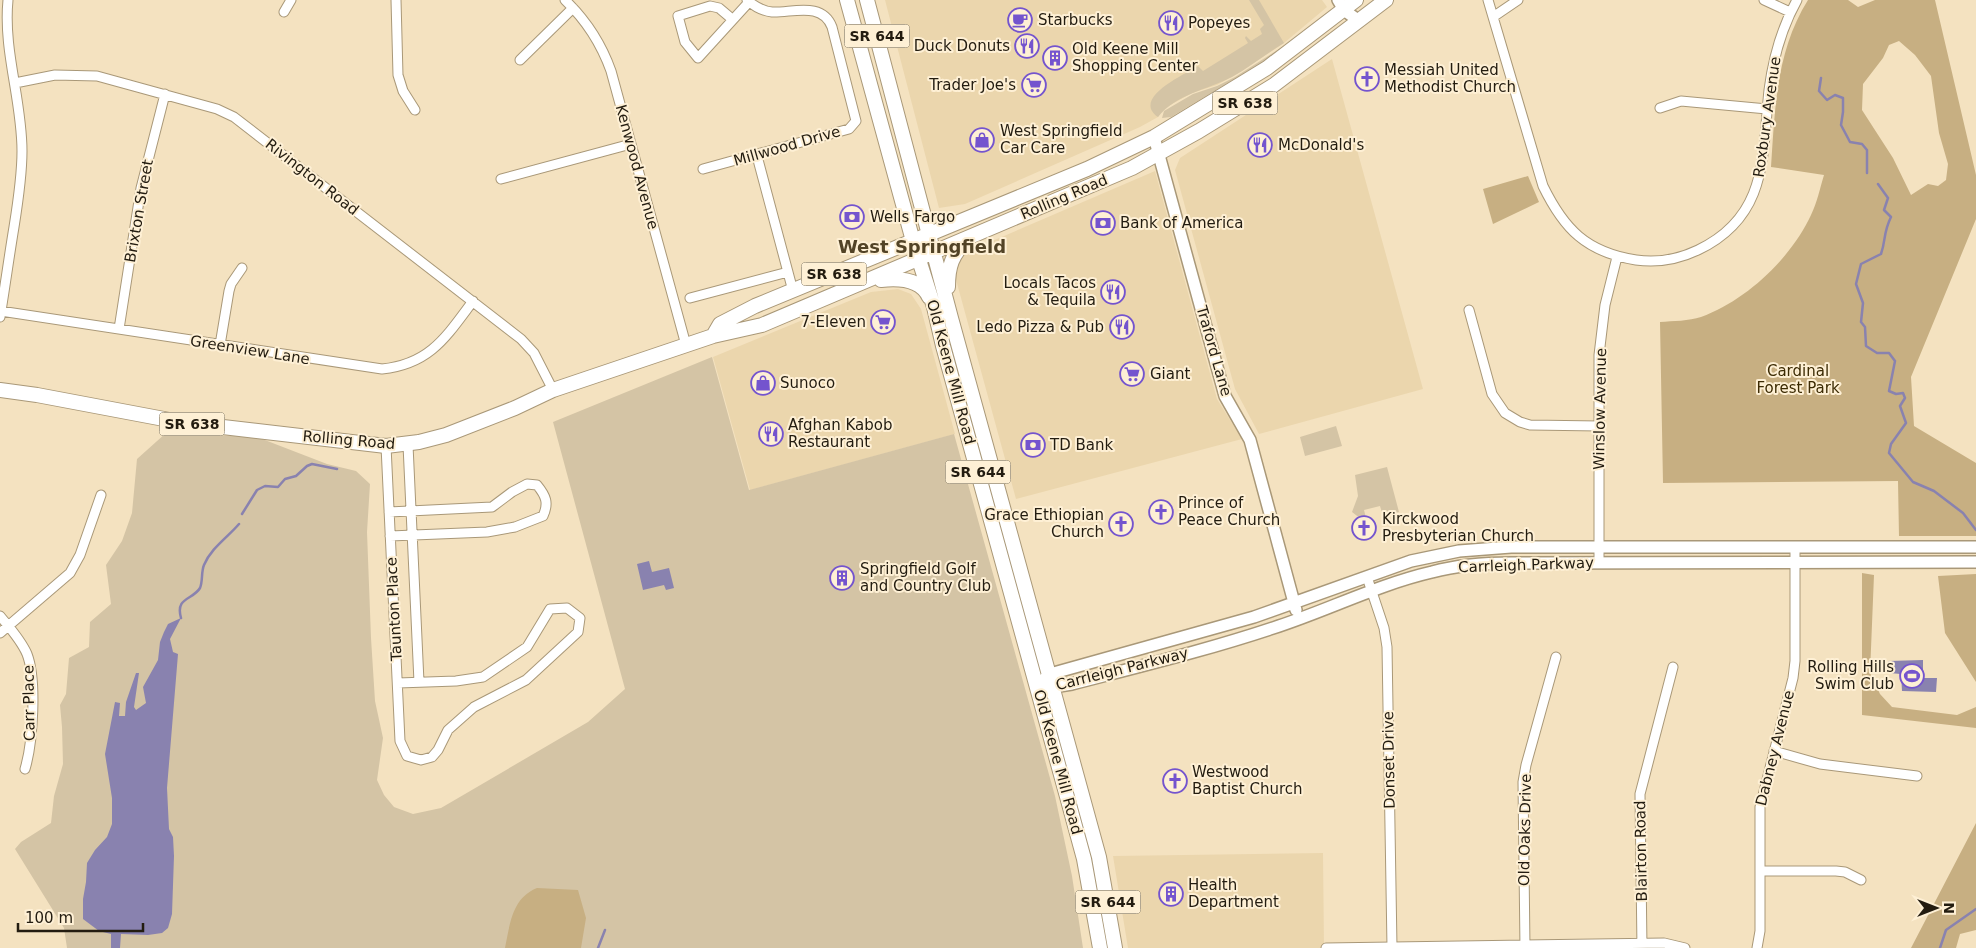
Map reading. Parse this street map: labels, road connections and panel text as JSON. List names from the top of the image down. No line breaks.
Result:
{"streets":{"main road":["SR 644","SR 638","Rolling Road","Old Keene Mill Road"],"street":["Roxbury Avenue","Millwood Drive","Kenwood Avenue","Rivington Road","Brixton Street","Greenview Lane","Traford Lane","Winslow Avenue","Carrleigh Parkway","Taunton Place","Carr Place","Dabney Avenue","Donset Drive","Old Oaks Drive","Blairton Road"]},"crossings":[["Roxbury Avenue","Winslow Avenue"],["Kenwood Avenue","Rolling Road"],["Rivington Road","Rolling Road"],["Rivington Road","Brixton Street"],["Rivington Road","Greenview Lane"],["Rolling Road","Traford Lane"],["Rolling Road","Old Keene Mill Road"],["Rolling Road","Taunton Place"],["Brixton Street","Greenview Lane"],["Traford Lane","Carrleigh Parkway"],["Old Keene Mill Road","Carrleigh Parkway"],["Winslow Avenue","Carrleigh Parkway"],["Carrleigh Parkway","Dabney Avenue"],["Carrleigh Parkway","Donset Drive"]],"districts":["West Springfield"],"parks":["Cardinal Forest Park"],"places":{"cafe":["Starbucks"],"restaurant":["Popeyes","Duck Donuts","McDonald's","Locals Tacos & Tequila","Ledo Pizza & Pub","Afghan Kabob Restaurant"],"building":["Old Keene Mill Shopping Center","Springfield Golf and Country Club","Health Department"],"church":["Messiah United Methodist Church","Prince of Peace Church","Grace Ethiopian Church","Kirckwood Presbyterian Church","Westwood Baptist Church"],"supermarket":["Trader Joe's","7-Eleven","Giant"],"shop":["West Springfield Car Care","Sunoco"],"bank":["Wells Fargo","Bank of America","TD Bank"],"sports":["Rolling Hills Swim Club"]},"scale_bar":"100 m","north":"right"}
